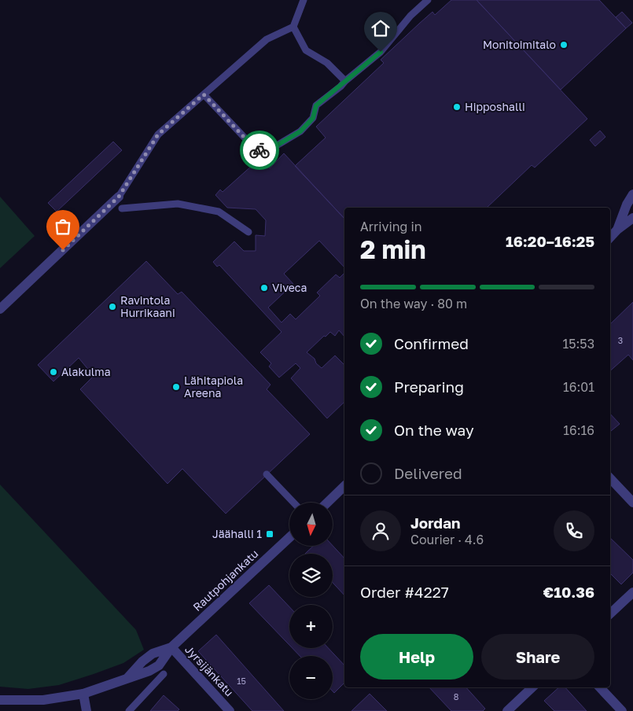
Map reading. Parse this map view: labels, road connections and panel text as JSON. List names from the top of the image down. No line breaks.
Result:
{"streets":{"street":["Rautpohjankatu","Jyrsijänkatu"]},"crossings":[["Rautpohjankatu","Jyrsijänkatu"]],"places":{"other":["Monitoimitalo","Hipposhalli","Viveca","Ravintola Hurrikaani","Alakulma","Lähitapiola Areena"],"transit":["Jäähalli 1"]},"house_numbers":["3","15","8"],"north":"bottom","page":{"heading":["2 min","Arriving in","16:20–16:25"],"panel":["Jordan","Courier · 4.6","Order #4227","€10.36"],"bar":"On the way · 80 m","list":[["Confirmed","15:53"],["Preparing","16:01"],["On the way","16:16"],"Delivered"],"map_buttons":["+","−"],"buttons":["Help","Share"]}}
